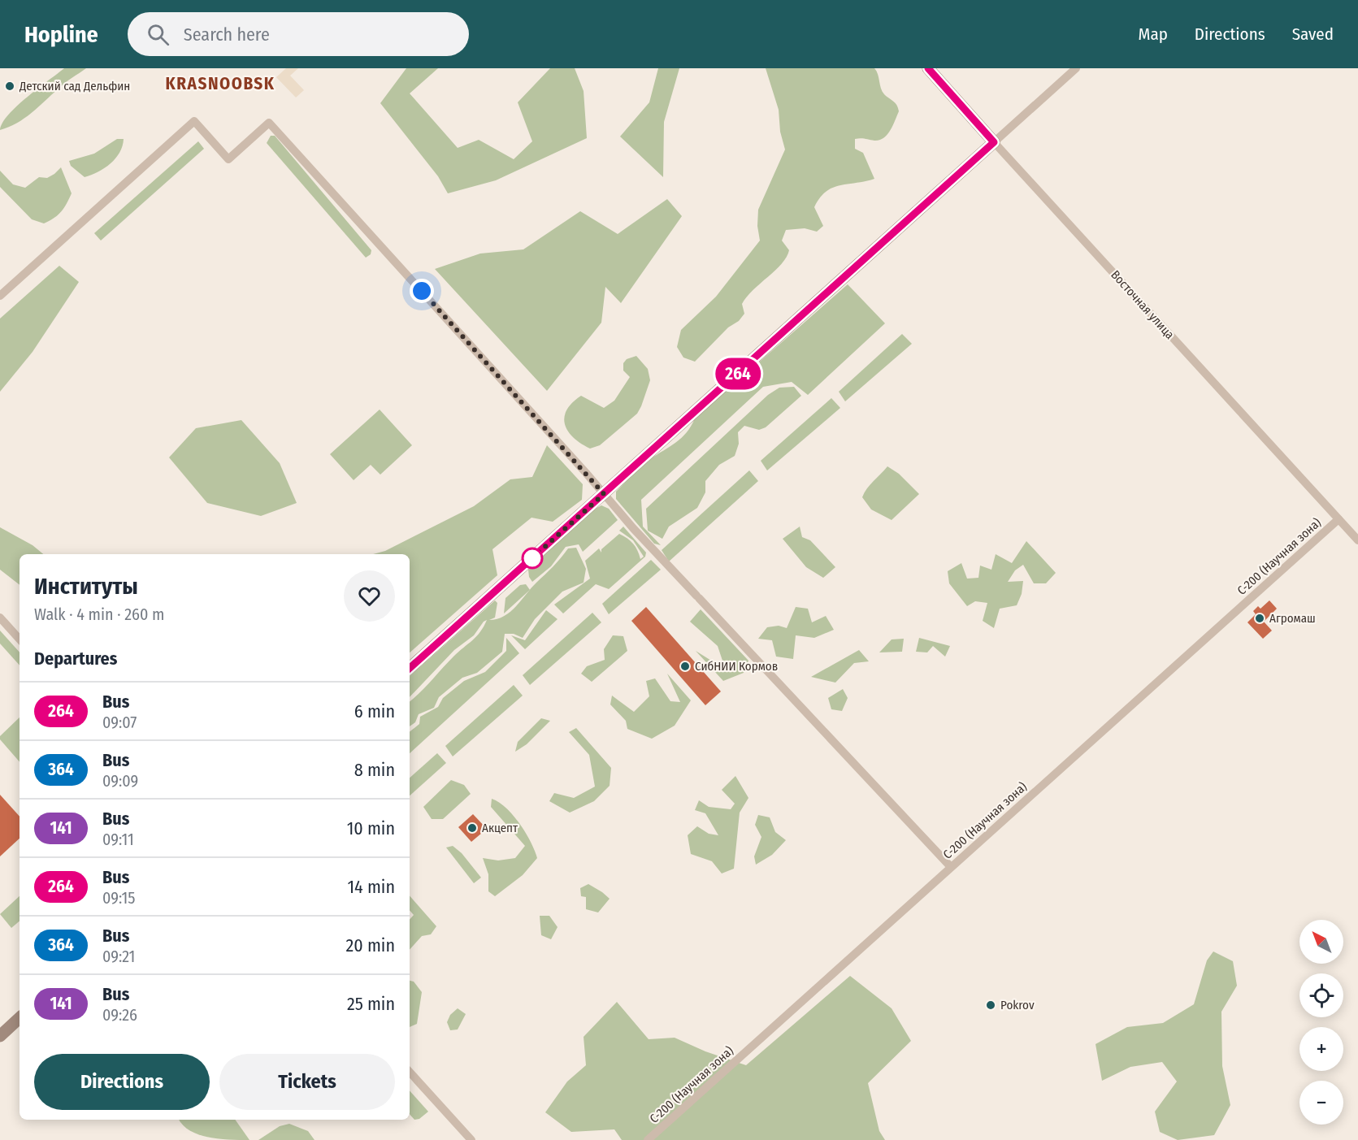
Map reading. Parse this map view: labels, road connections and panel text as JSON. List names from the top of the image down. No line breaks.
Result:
{"streets":{"main road":["Восточная улица"],"street":["С-200 (Научная зона)"]},"crossings":[["Восточная улица","С-200 (Научная зона)"]],"districts":["KRASNOOBSK"],"places":["Детский сад Дельфин","Агромаш","СибНИИ Кормов","Акцепт","Pokrov"],"lines":["bus line 264"],"north":"top left","page":{"header":"Hopline","search":"Search here","nav":["Map","Directions","Saved"],"on_map":"264","heading":[["Институты","Walk · 4 min · 260 m"],"Departures"],"list":[{"mark":"264","name":"Bus","note":"09:07","value":"6 min"},{"mark":"364","name":"Bus","note":"09:09","value":"8 min"},{"mark":"141","name":"Bus","note":"09:11","value":"10 min"},{"mark":"264","name":"Bus","note":"09:15","value":"14 min"},{"mark":"364","name":"Bus","note":"09:21","value":"20 min"},{"mark":"141","name":"Bus","note":"09:26","value":"25 min"}],"map_buttons":["+","−"],"buttons":["Directions","Tickets"]}}
